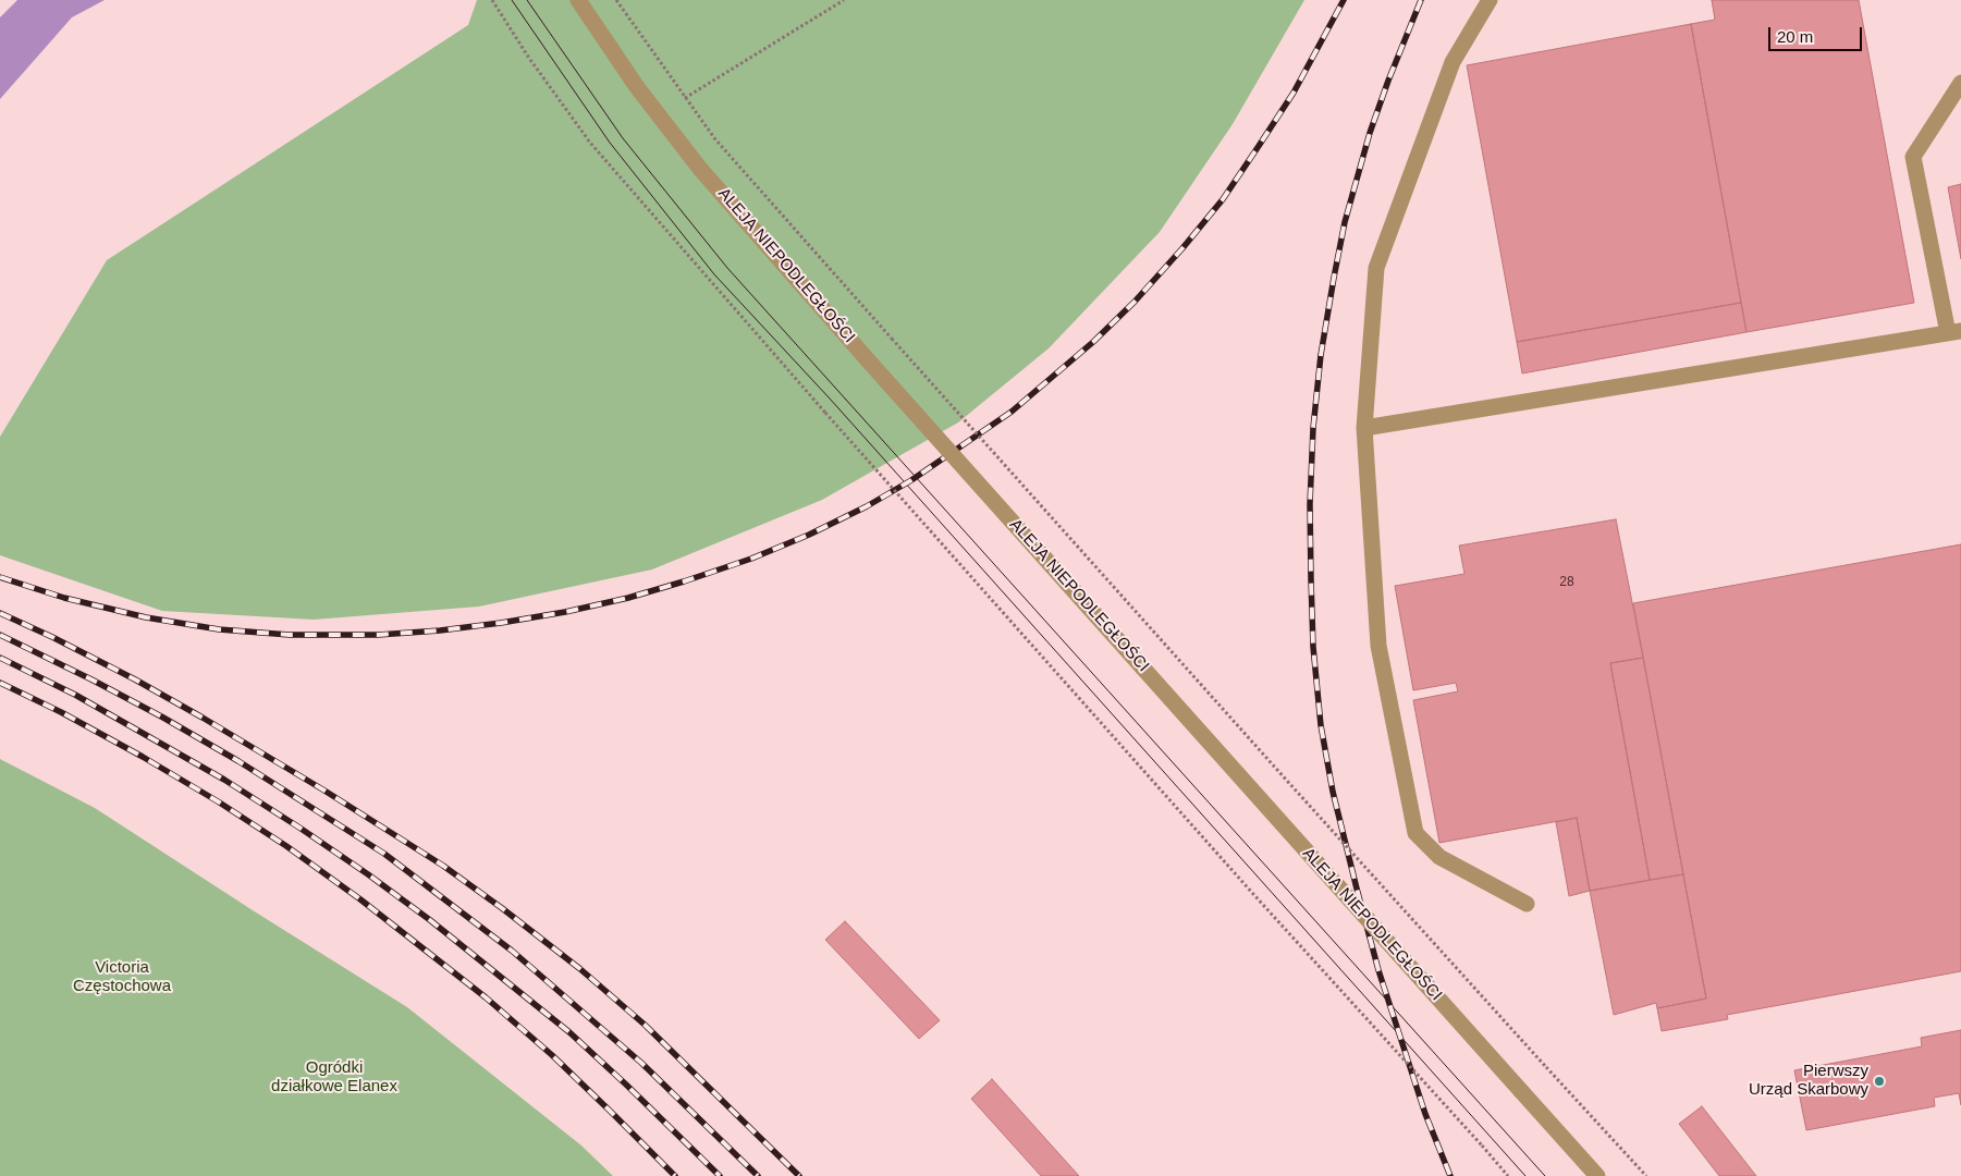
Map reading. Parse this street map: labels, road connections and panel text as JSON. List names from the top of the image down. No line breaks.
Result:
{"streets":{"street":["ALEJA NIEPODLEGŁOŚCI"]},"parks":["Victoria Częstochowa","Ogródki działkowe Elanex"],"places":["Pierwszy Urząd Skarbowy"],"house_numbers":["28"],"scale_bar":"20 m"}
